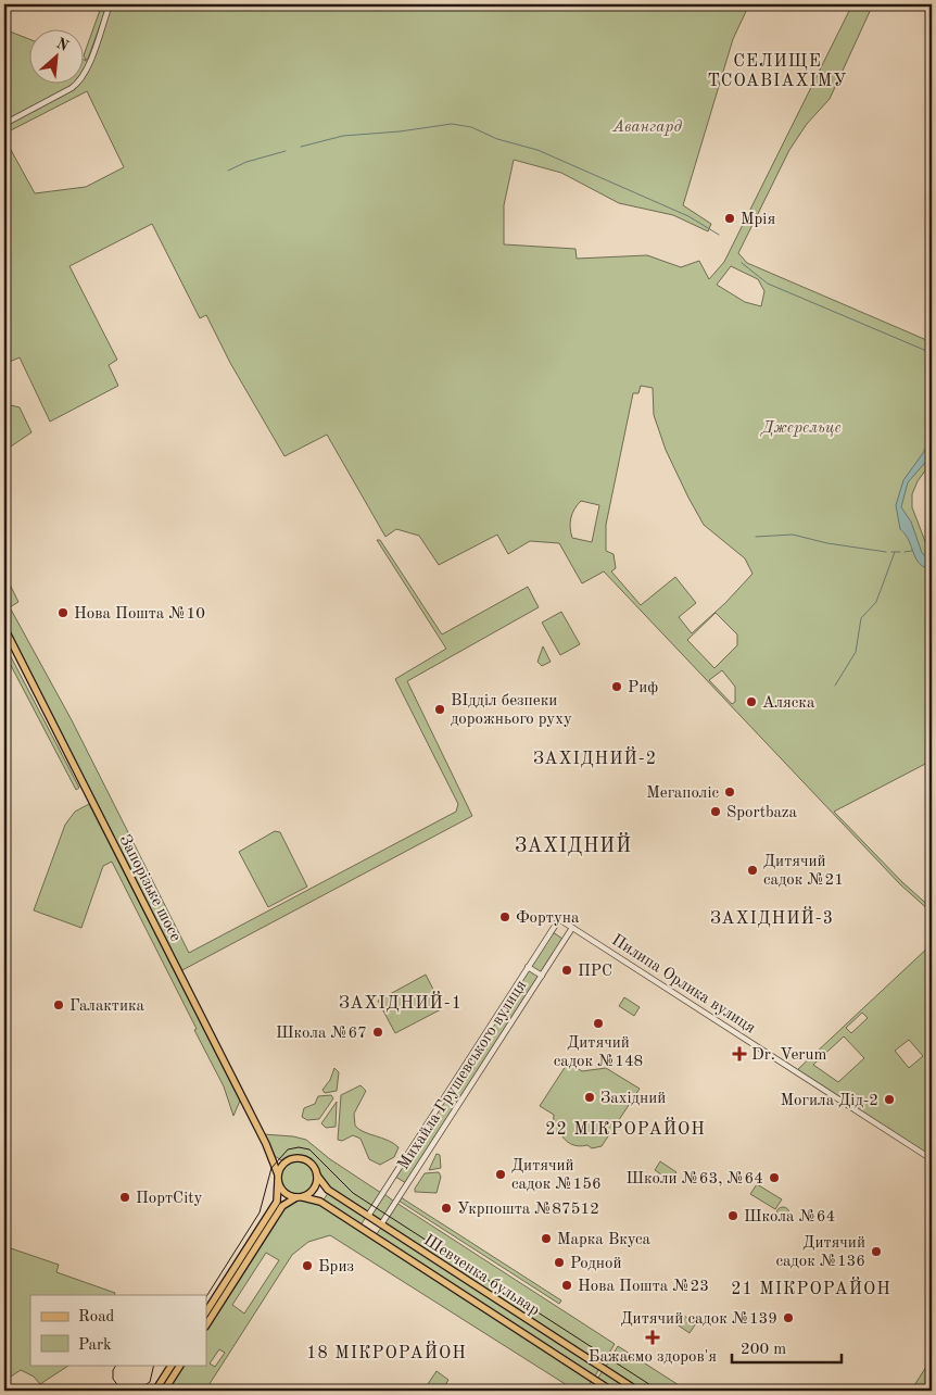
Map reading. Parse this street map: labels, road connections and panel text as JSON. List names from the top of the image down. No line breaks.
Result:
{"streets":{"main road":["Запорізьке шосе","Михайла Грушевського вулиця","Шевченка бульвар"],"street":["Пилипа Орлика вулиця"]},"crossings":[["Запорізьке шосе","Шевченка бульвар"],["Пилипа Орлика вулиця","Михайла Грушевського вулиця"],["Михайла Грушевського вулиця","Шевченка бульвар"]],"districts":["СЕЛИЩЕ ТСОАВIАХIМУ","ЗАХІДНИЙ-2","ЗАХІДНИЙ","ЗАХІДНИЙ-3","ЗАХІДНИЙ-1","22 МІКРОРАЙОН","21 МІКРОРАЙОН","18 МІКРОРАЙОН"],"parks":["Авангард","Джерельце"],"places":{"other":["Мрія","Нова Пошта №10","Риф","Аляска","ВІдділ безпеки дорожнього руху","Мегаполіс","Sportbaza","Дитячий садок №21","Фортуна","ПРС","Галактика","Дитячий садок №148","Школа №67","Західний","Могила Дiд-2","Дитячий садок №156","Школи №63, №64","ПортCity","Укрпошта №87512","Школа №64","Марка Вкуса","Дитячий садок №136","Родной","Бриз","Нова Пошта №23","Дитячий садок №139"],"health":["Dr. Verum","Бажаємо здоров'я"]},"legend":["Road","Park"],"scale_bar":"200 m","north":"top right"}
